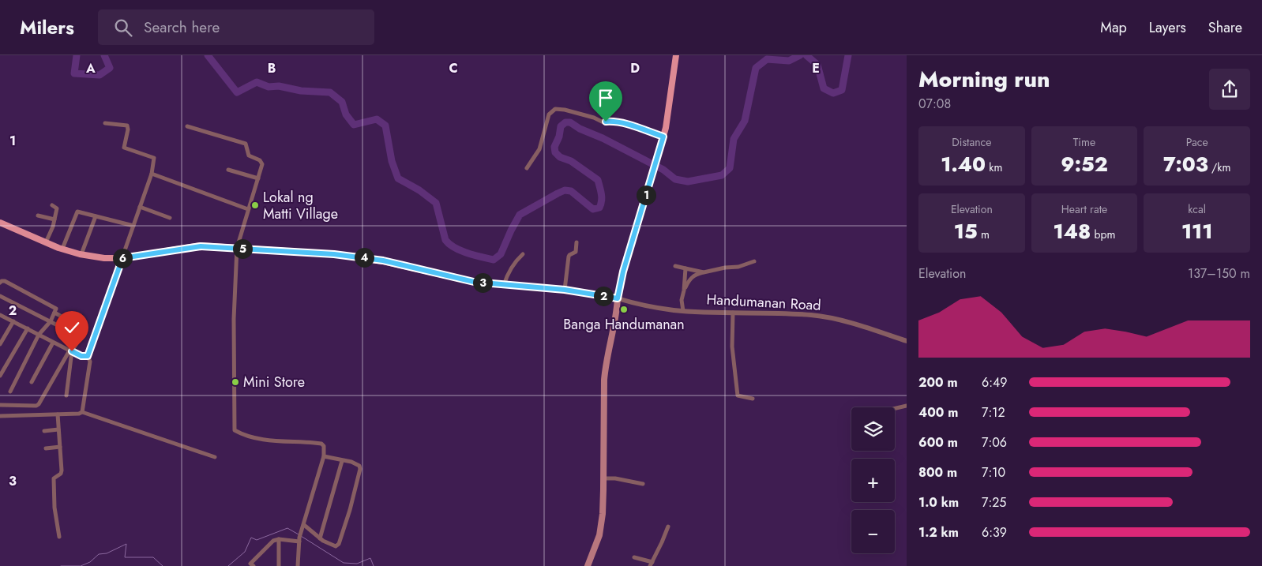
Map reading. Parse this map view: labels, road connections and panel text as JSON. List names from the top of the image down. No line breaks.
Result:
{"streets":{"street":["Handumanan Road"]},"places":["Lokal ng Matti Village","Banga Handumanan","Mini Store"],"page":{"header":"Milers","search":"Search here","nav":["Map","Layers","Share"],"heading":["Morning run","07:08"],"stats":[["Distance","1.40 km"],["Time","9:52"],["Pace","7:03 /km"],["Elevation","15 m"],["Heart rate","148 bpm"],["kcal","111"]],"pins":["1","5","4","6","3","2"],"chart":["Elevation","137–150 m"],"list":[{"name":"200 m","note":"6:49"},{"name":"400 m","note":"7:12"},{"name":"600 m","note":"7:06"},{"name":"800 m","note":"7:10"},{"name":"1.0 km","note":"7:25"},{"name":"1.2 km","note":"6:39"}],"map_buttons":["+","−"]},"grid":{"columns":["A","B","C","D","E"],"rows":["1","2","3"]}}
